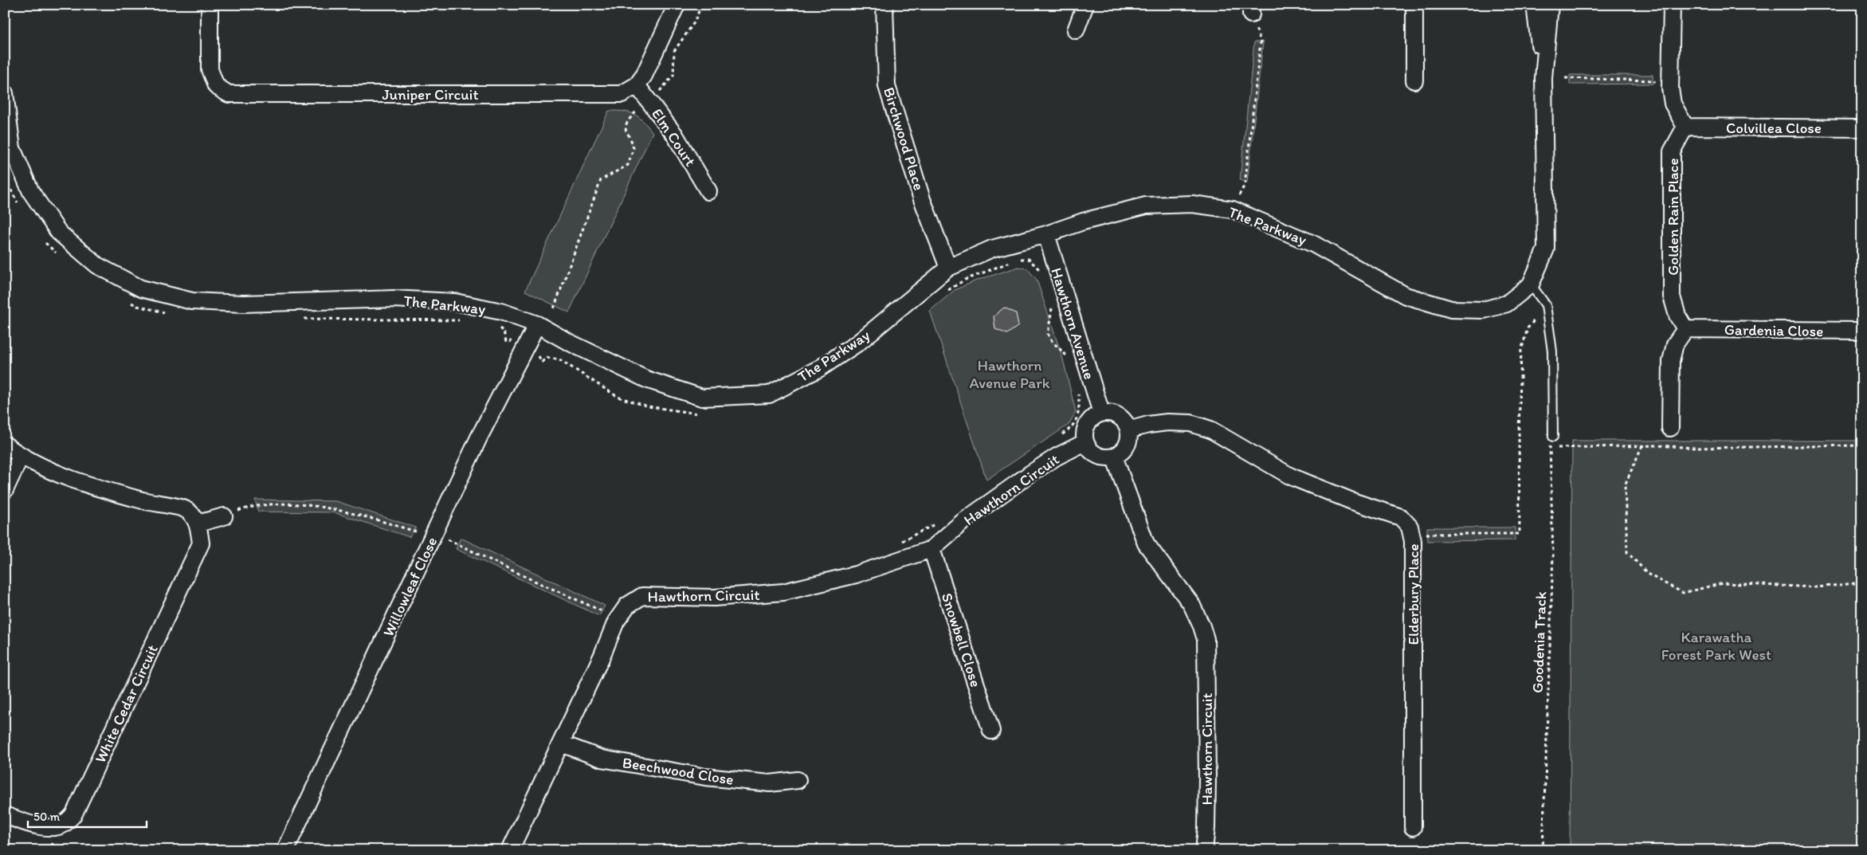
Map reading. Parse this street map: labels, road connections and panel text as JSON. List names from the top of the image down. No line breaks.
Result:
{"streets":{"street":["Juniper Circuit","Colvillea Close","Elm Court","Birchwood Place","Golden Rain Place","The Parkway","Hawthorn Avenue","Gardenia Close","Hawthorn Circuit","Willowleaf Close","Elderbury Place","Snowbell Close","White Cedar Circuit","Beechwood Close"],"path":["Goodenia Track"]},"crossings":[["Juniper Circuit","Elm Court"],["Colvillea Close","Golden Rain Place"],["Birchwood Place","The Parkway"],["Golden Rain Place","Gardenia Close"],["The Parkway","Hawthorn Avenue"],["The Parkway","Willowleaf Close"],["Hawthorn Avenue","Hawthorn Circuit"],["Hawthorn Avenue","Elderbury Place"],["Hawthorn Circuit","Elderbury Place"],["Hawthorn Circuit","Snowbell Close"],["Hawthorn Circuit","Beechwood Close"]],"parks":["Hawthorn Avenue Park","Karawatha Forest Park West"],"scale_bar":"50 m"}
